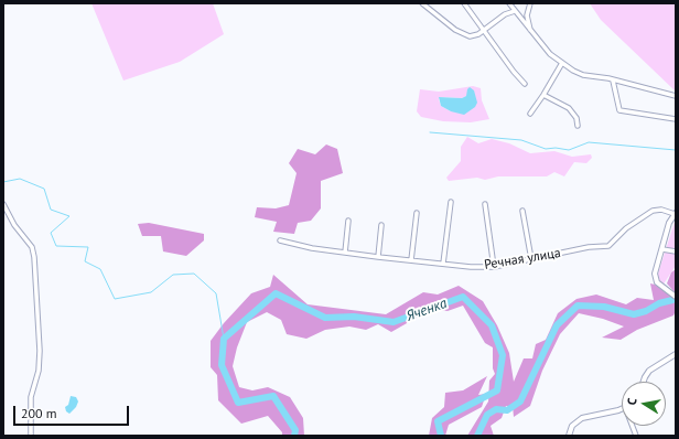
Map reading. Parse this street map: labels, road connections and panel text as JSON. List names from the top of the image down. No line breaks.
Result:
{"streets":{"street":["Речная улица"]},"water":["Яченка"],"scale_bar":"200 m","north":"left"}
